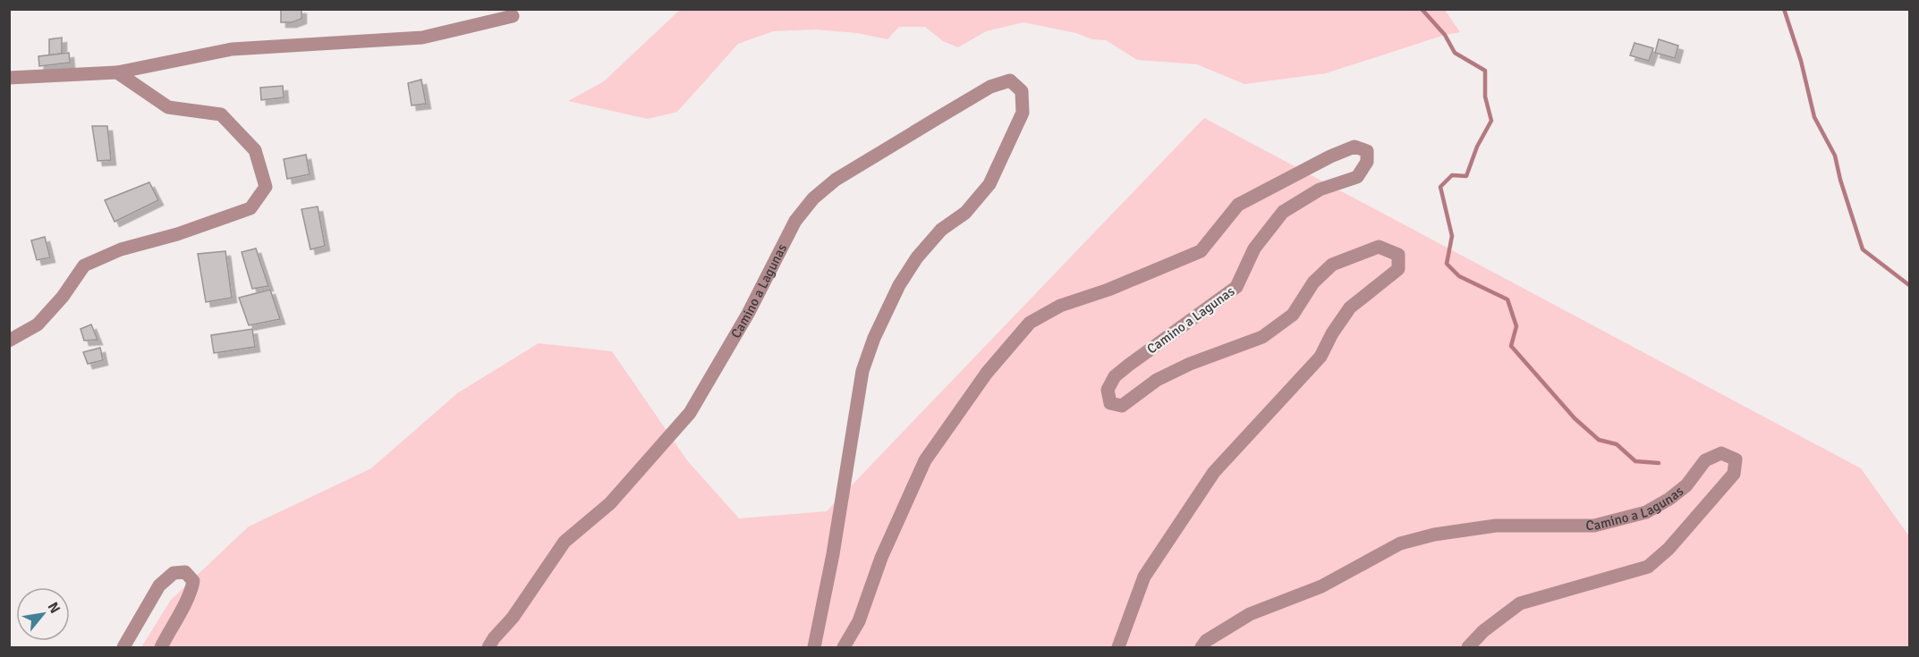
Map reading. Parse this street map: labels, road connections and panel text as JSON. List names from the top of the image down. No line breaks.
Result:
{"streets":{"street":["Camino a Lagunas"]},"north":"top right"}
